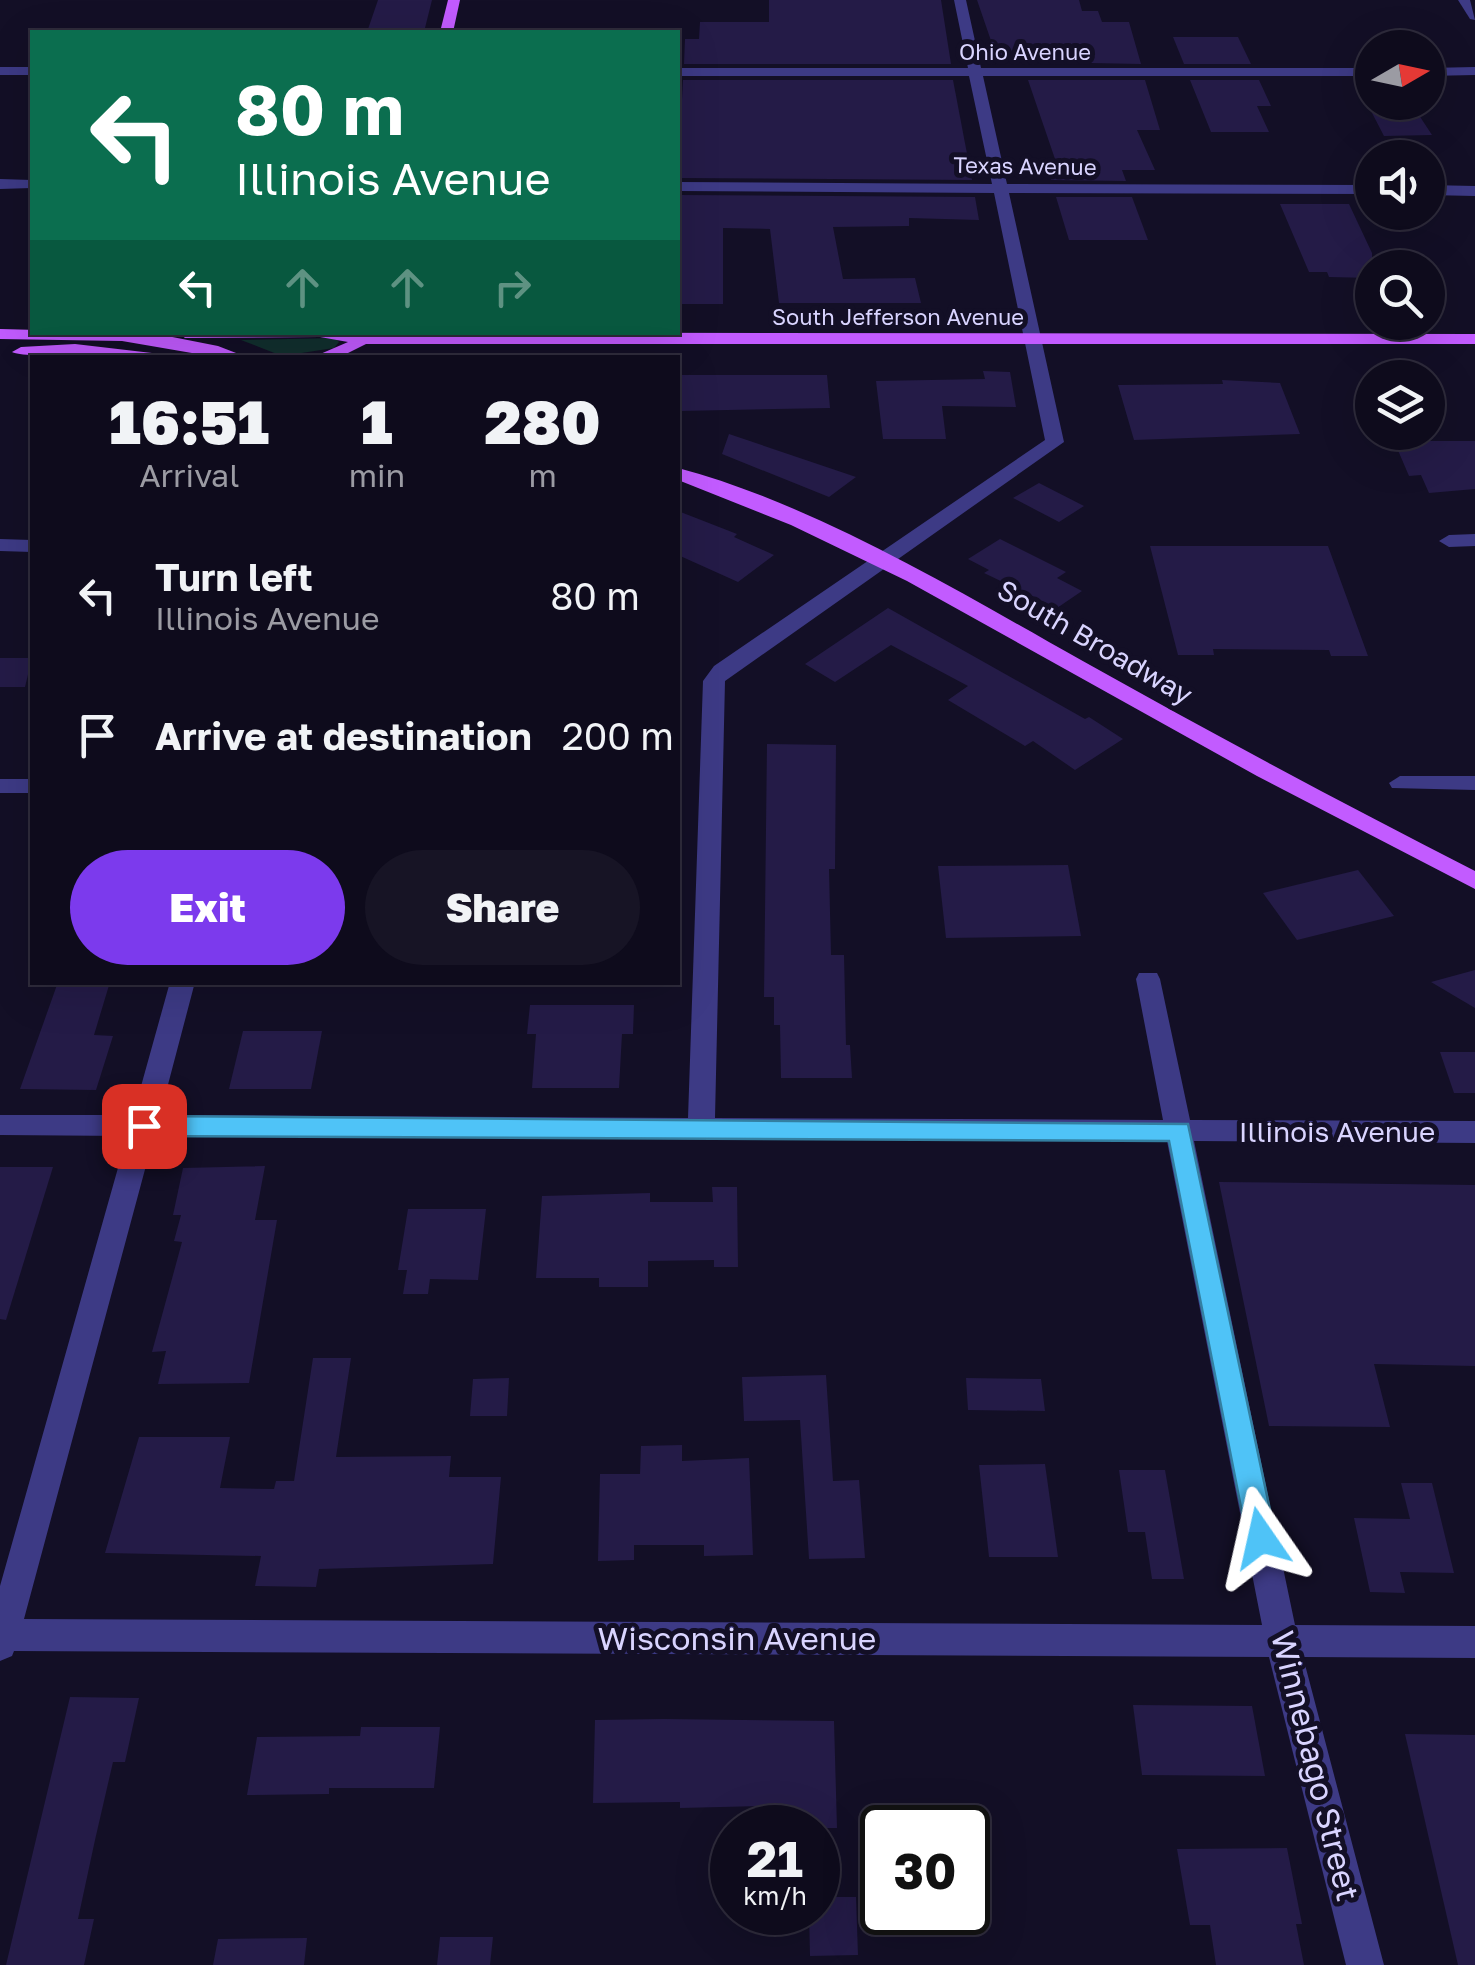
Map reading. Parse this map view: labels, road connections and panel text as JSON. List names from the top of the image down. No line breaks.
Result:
{"streets":{"main road":["South Jefferson Avenue","South Broadway"],"street":["Ohio Avenue","Texas Avenue","Illinois Avenue","Wisconsin Avenue","Winnebago Street"]},"crossings":[["Illinois Avenue","Winnebago Street"],["Wisconsin Avenue","Winnebago Street"]],"north":"right","page":{"turn":["80 m","Illinois Avenue"],"eta":["16:51","Arrival","1","min","280","m"],"list":[{"name":"Turn left","note":"Illinois Avenue","value":"80 m"},{"name":"Arrive at destination","value":"200 m"}],"buttons":["Exit","Share"],"speed":"21 km/h","limit":"30"}}
